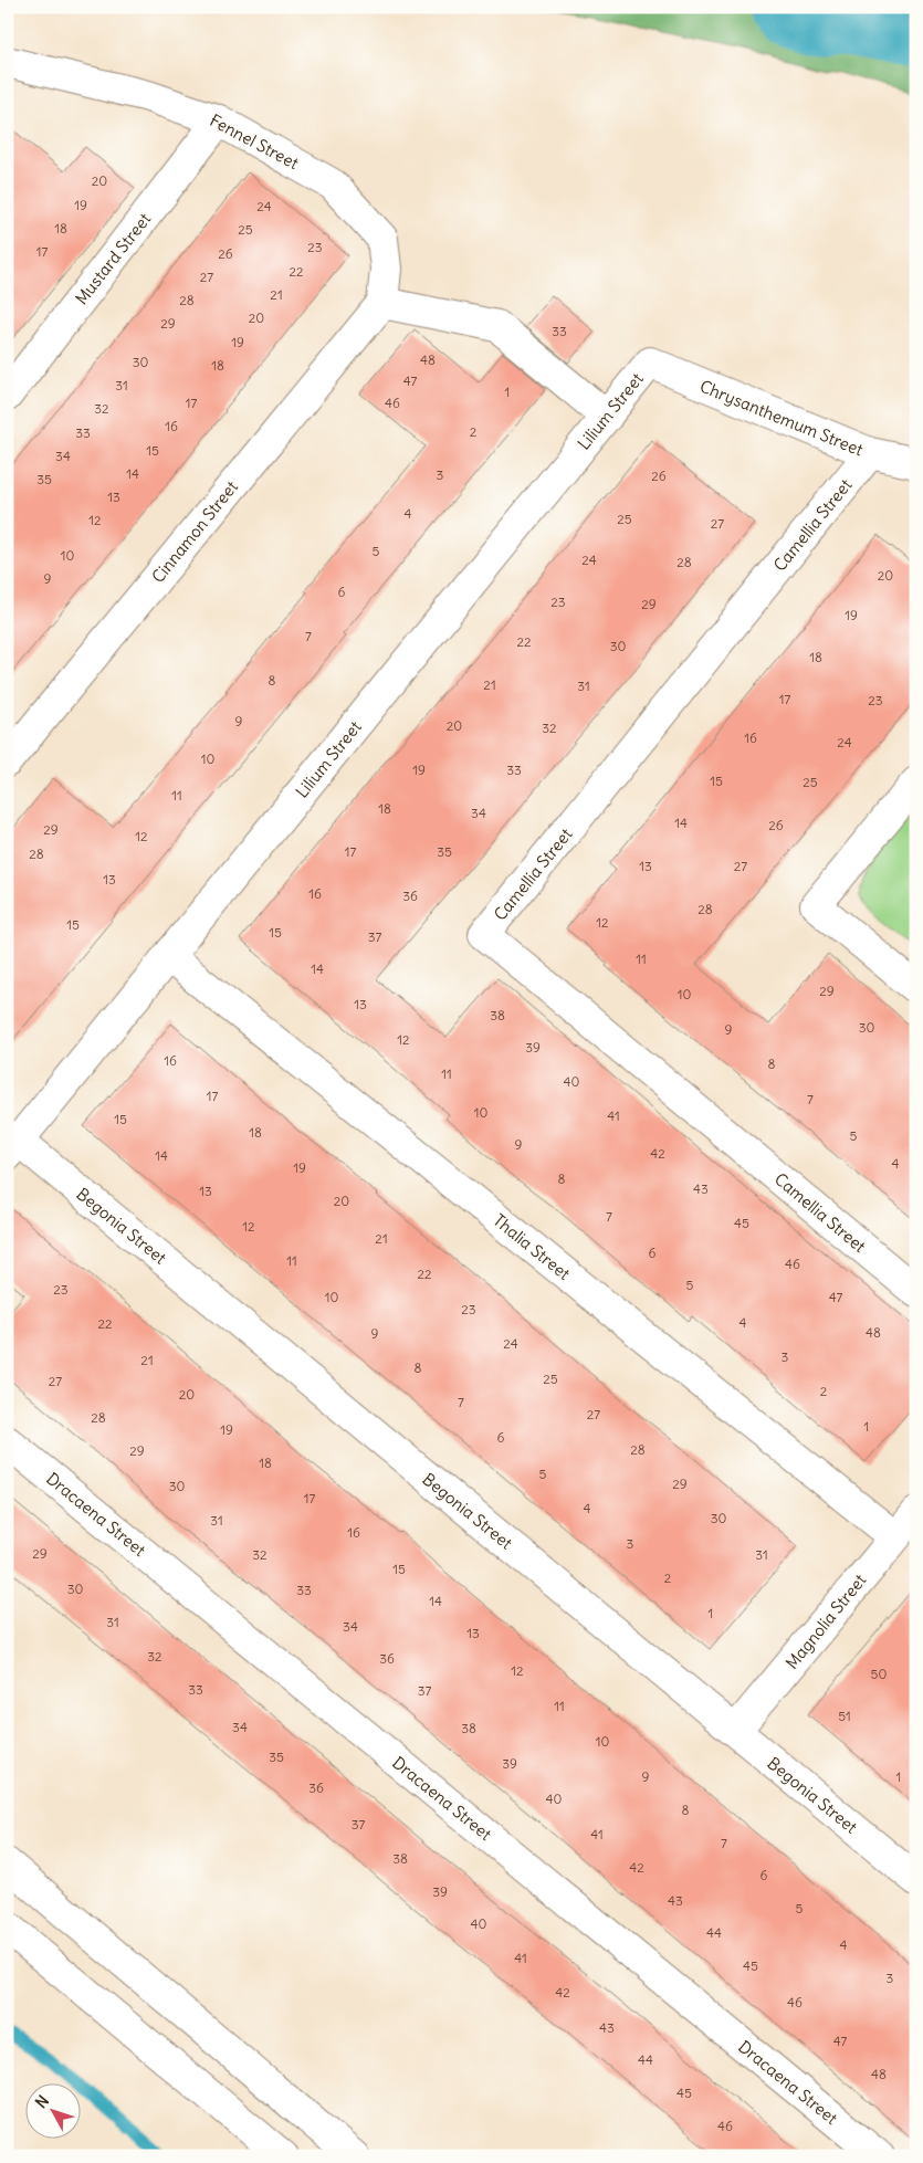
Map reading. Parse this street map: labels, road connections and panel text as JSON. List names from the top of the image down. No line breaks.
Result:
{"streets":{"street":["Fennel Street","Mustard Street","Lilium Street","Chrysanthemum Street","Camellia Street","Cinnamon Street","Begonia Street","Thalia Street","Dracaena Street","Magnolia Street"]},"crossings":[["Fennel Street","Mustard Street"],["Fennel Street","Cinnamon Street"],["Lilium Street","Chrysanthemum Street"],["Lilium Street","Begonia Street"],["Lilium Street","Thalia Street"],["Chrysanthemum Street","Camellia Street"],["Begonia Street","Magnolia Street"],["Thalia Street","Magnolia Street"]],"house_numbers":["20","19","24","18","25","23","17","26","22","27","21","28","20","29","33","19","48","30","18","47","31","1","17","46","32","16","2","33","15","34","14","3","26","35","13","4","25","12","27","5","10","24","28","20","9","6","23","29","19","7","22","30","18","8","21","31","17","23","9","20","32","16","24","10","19","33","15","25","11","18","34","14","26","29","12","17","35","28","13","27","13","16","36","28","12","15","15","37","11","14","29","10","13","38","30","9","12","39","16","8","11","40","17","7","10","41","15","18","5","9","42","14","4","19","8","43","13","20","7","45","12","21","6","11","46","22","5","23","10","47","23","4","22","48","9","24","3","21","8","25","27","2","20","7","27","28","1","19","6","28","29","18","5","29","30","17","4","30","31","16","3","29","32","31","15","2","30","33","14","1","31","34","13","32","36","12","50","33","37","11","51","34","38","10","35","39","9","1","36","40","8","37","41","7","38","42","6","39","43","5","40","44","4","41","45","3","42","46","43","47","44","48","45","46"],"north":"top left"}
